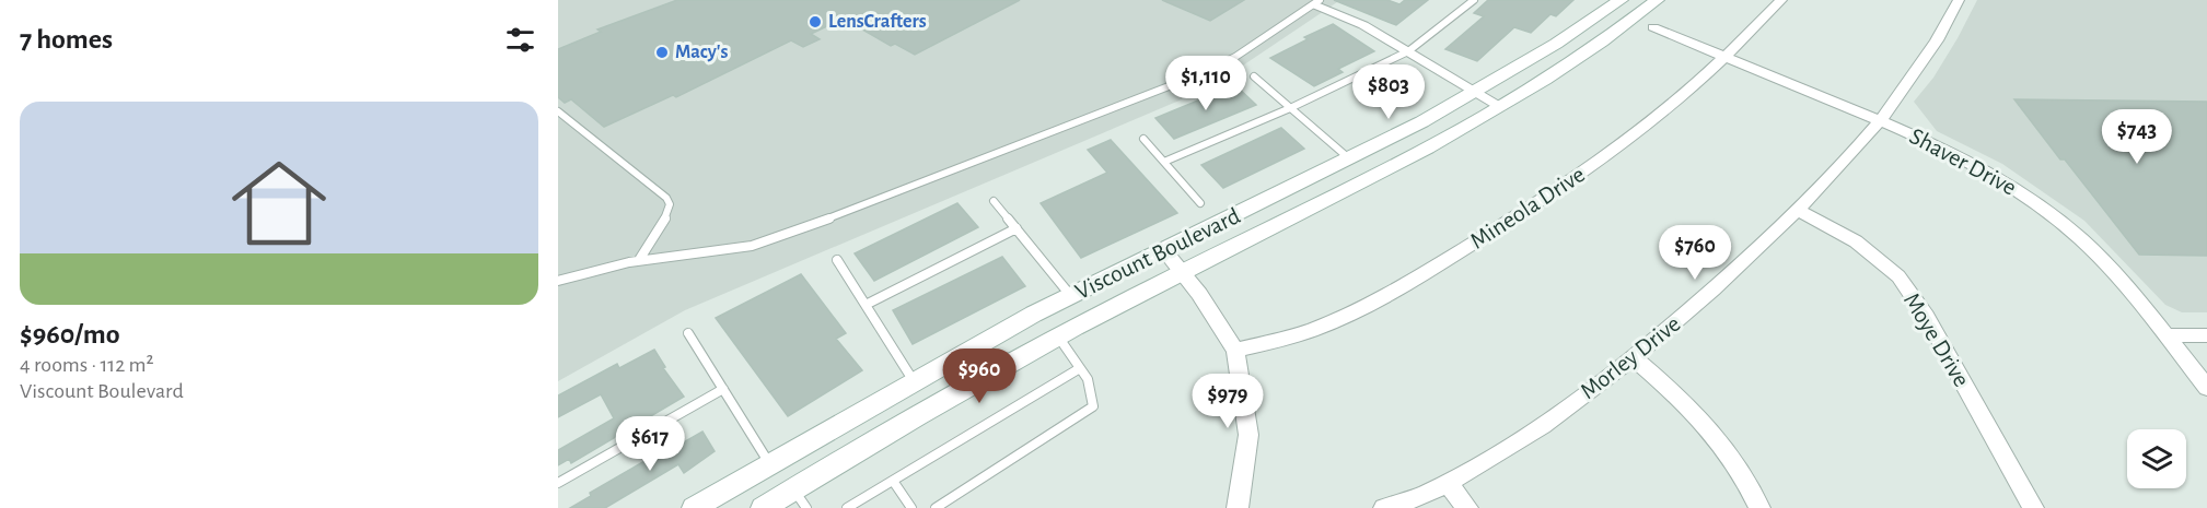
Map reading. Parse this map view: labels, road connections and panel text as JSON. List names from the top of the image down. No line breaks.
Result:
{"streets":{"main road":["Viscount Boulevard"],"street":["Shaver Drive","Mineola Drive","Moye Drive","Morley Drive"]},"crossings":[["Shaver Drive","Mineola Drive"],["Shaver Drive","Morley Drive"],["Moye Drive","Morley Drive"]],"places":["LensCrafters","Macy's"],"page":{"heading":"7 homes","price":["$1,110","$803","$743","$760","$960","$979","$617"],"list":[{"name":"$960/mo","note":"4 rooms · 112 m² · Viscount Boulevard"}]}}
